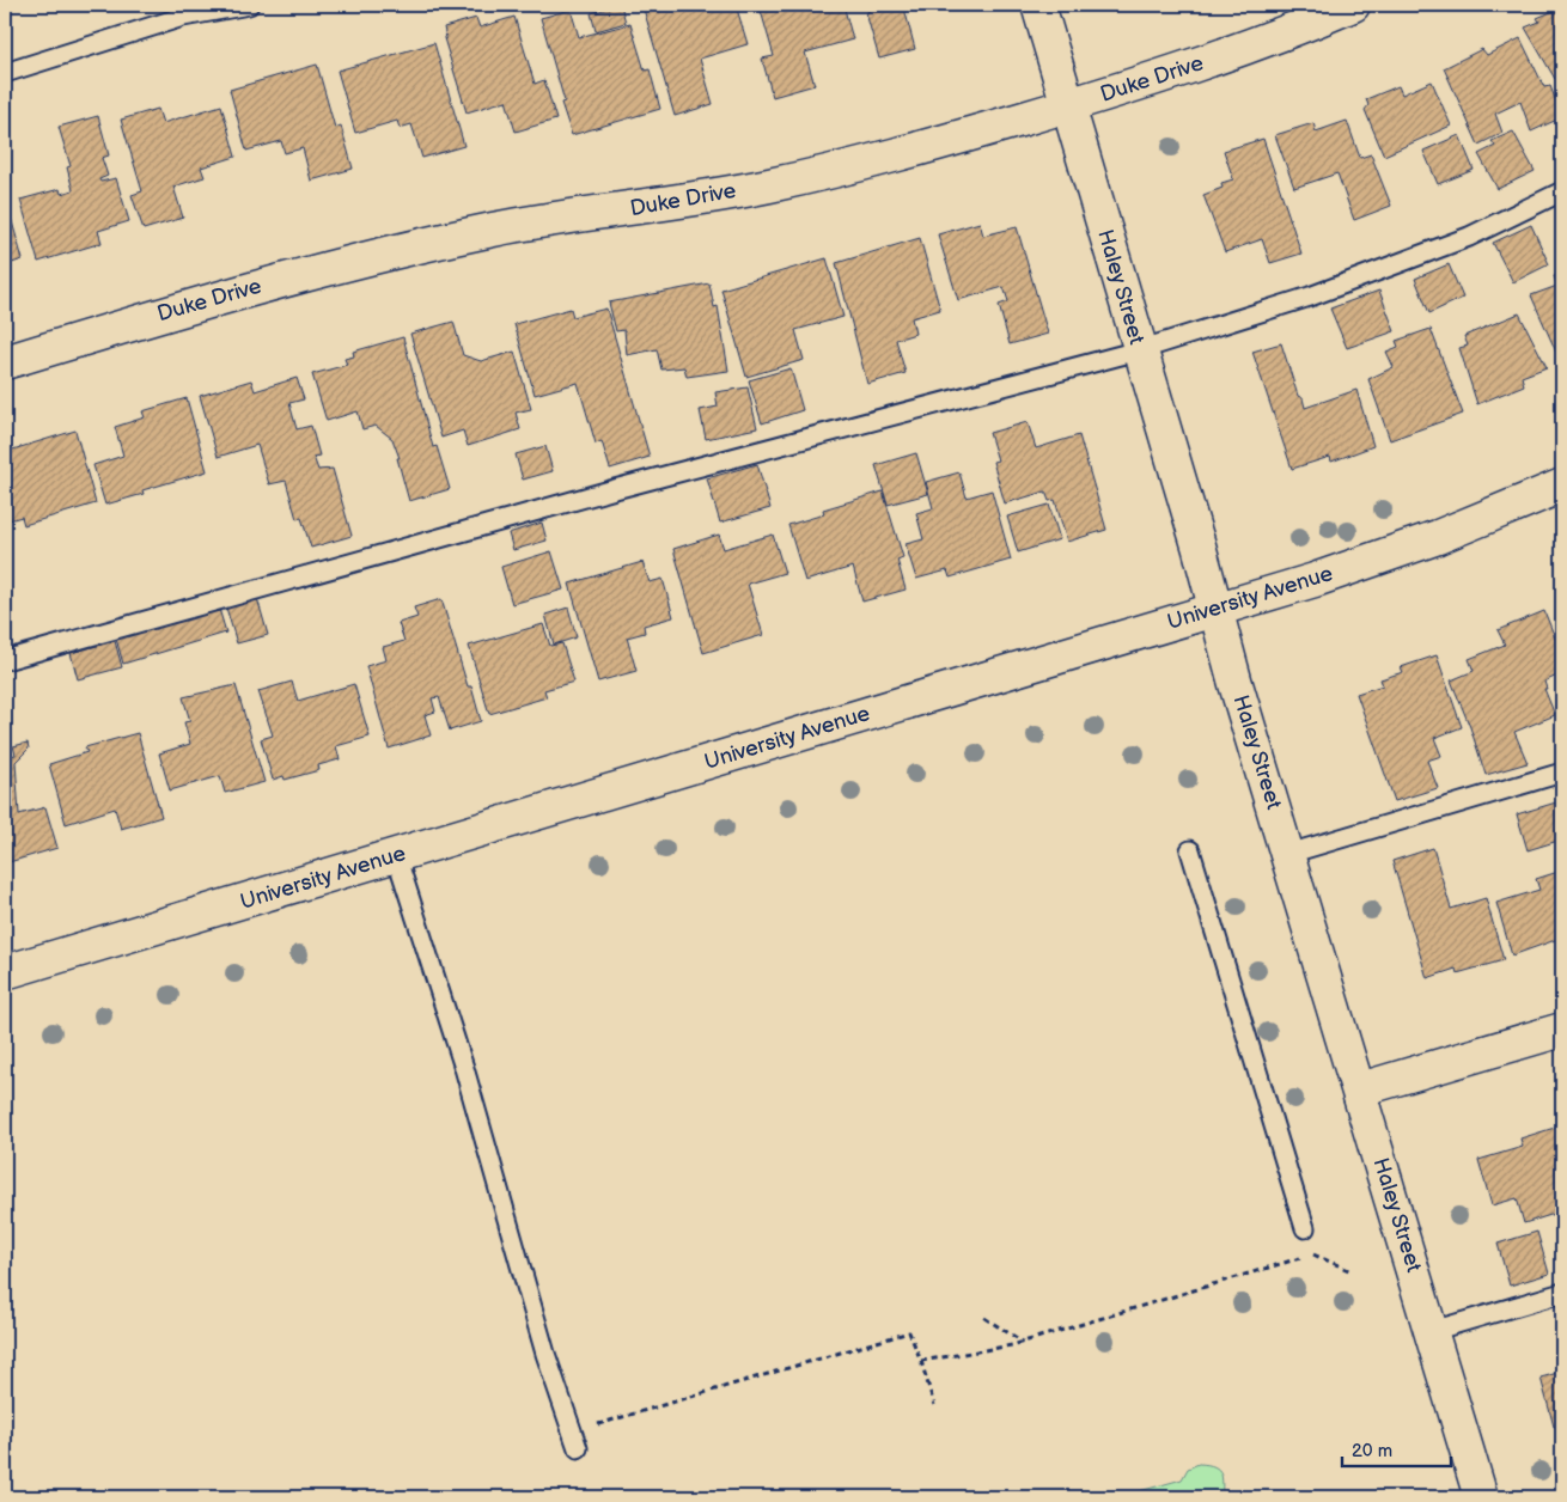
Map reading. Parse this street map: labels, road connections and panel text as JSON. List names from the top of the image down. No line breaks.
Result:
{"streets":{"street":["Duke Drive","Haley Street","University Avenue"]},"crossings":[["Duke Drive","Haley Street"],["Haley Street","University Avenue"]],"scale_bar":"20 m"}
